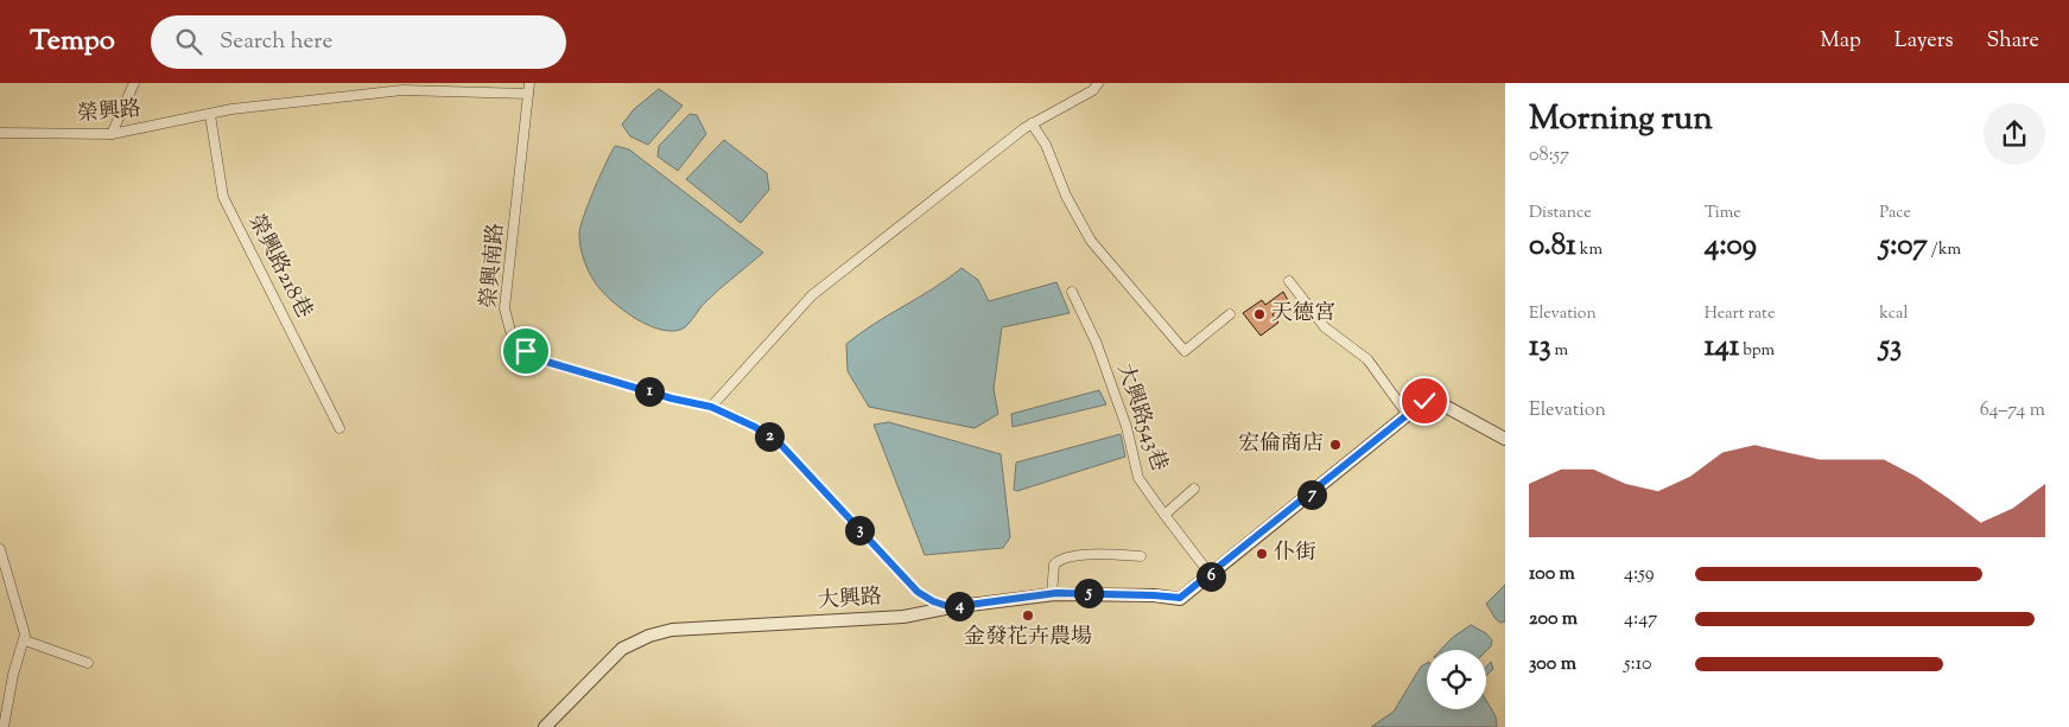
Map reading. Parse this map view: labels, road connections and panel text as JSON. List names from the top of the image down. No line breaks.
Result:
{"streets":{"street":["榮興路","榮興南路","榮興路218巷","大興路543巷","大興路"]},"crossings":[["榮興路","榮興南路"],["榮興路","榮興路218巷"],["榮興南路","大興路"],["大興路543巷","大興路"]],"places":["天德宮","宏倫商店","仆街","金發花卉農場"],"page":{"header":"Tempo","search":"Search here","nav":["Map","Layers","Share"],"heading":["Morning run","08:57"],"stats":[["Distance","0.81 km"],["Time","4:09"],["Pace","5:07 /km"],["Elevation","13 m"],["Heart rate","141 bpm"],["kcal","53"]],"pins":["1","2","7","3","6","5","4"],"chart":["Elevation","64–74 m"],"list":[{"name":"100 m","note":"4:59"},{"name":"200 m","note":"4:47"},{"name":"300 m","note":"5:10"}]}}
